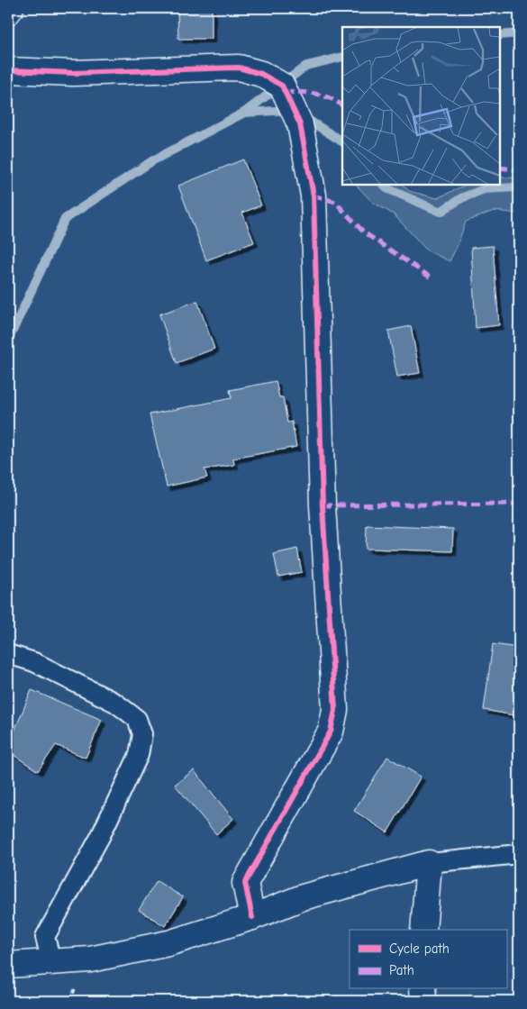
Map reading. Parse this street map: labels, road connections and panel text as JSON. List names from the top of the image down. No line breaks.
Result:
{"legend":["Cycle path","Path"]}
